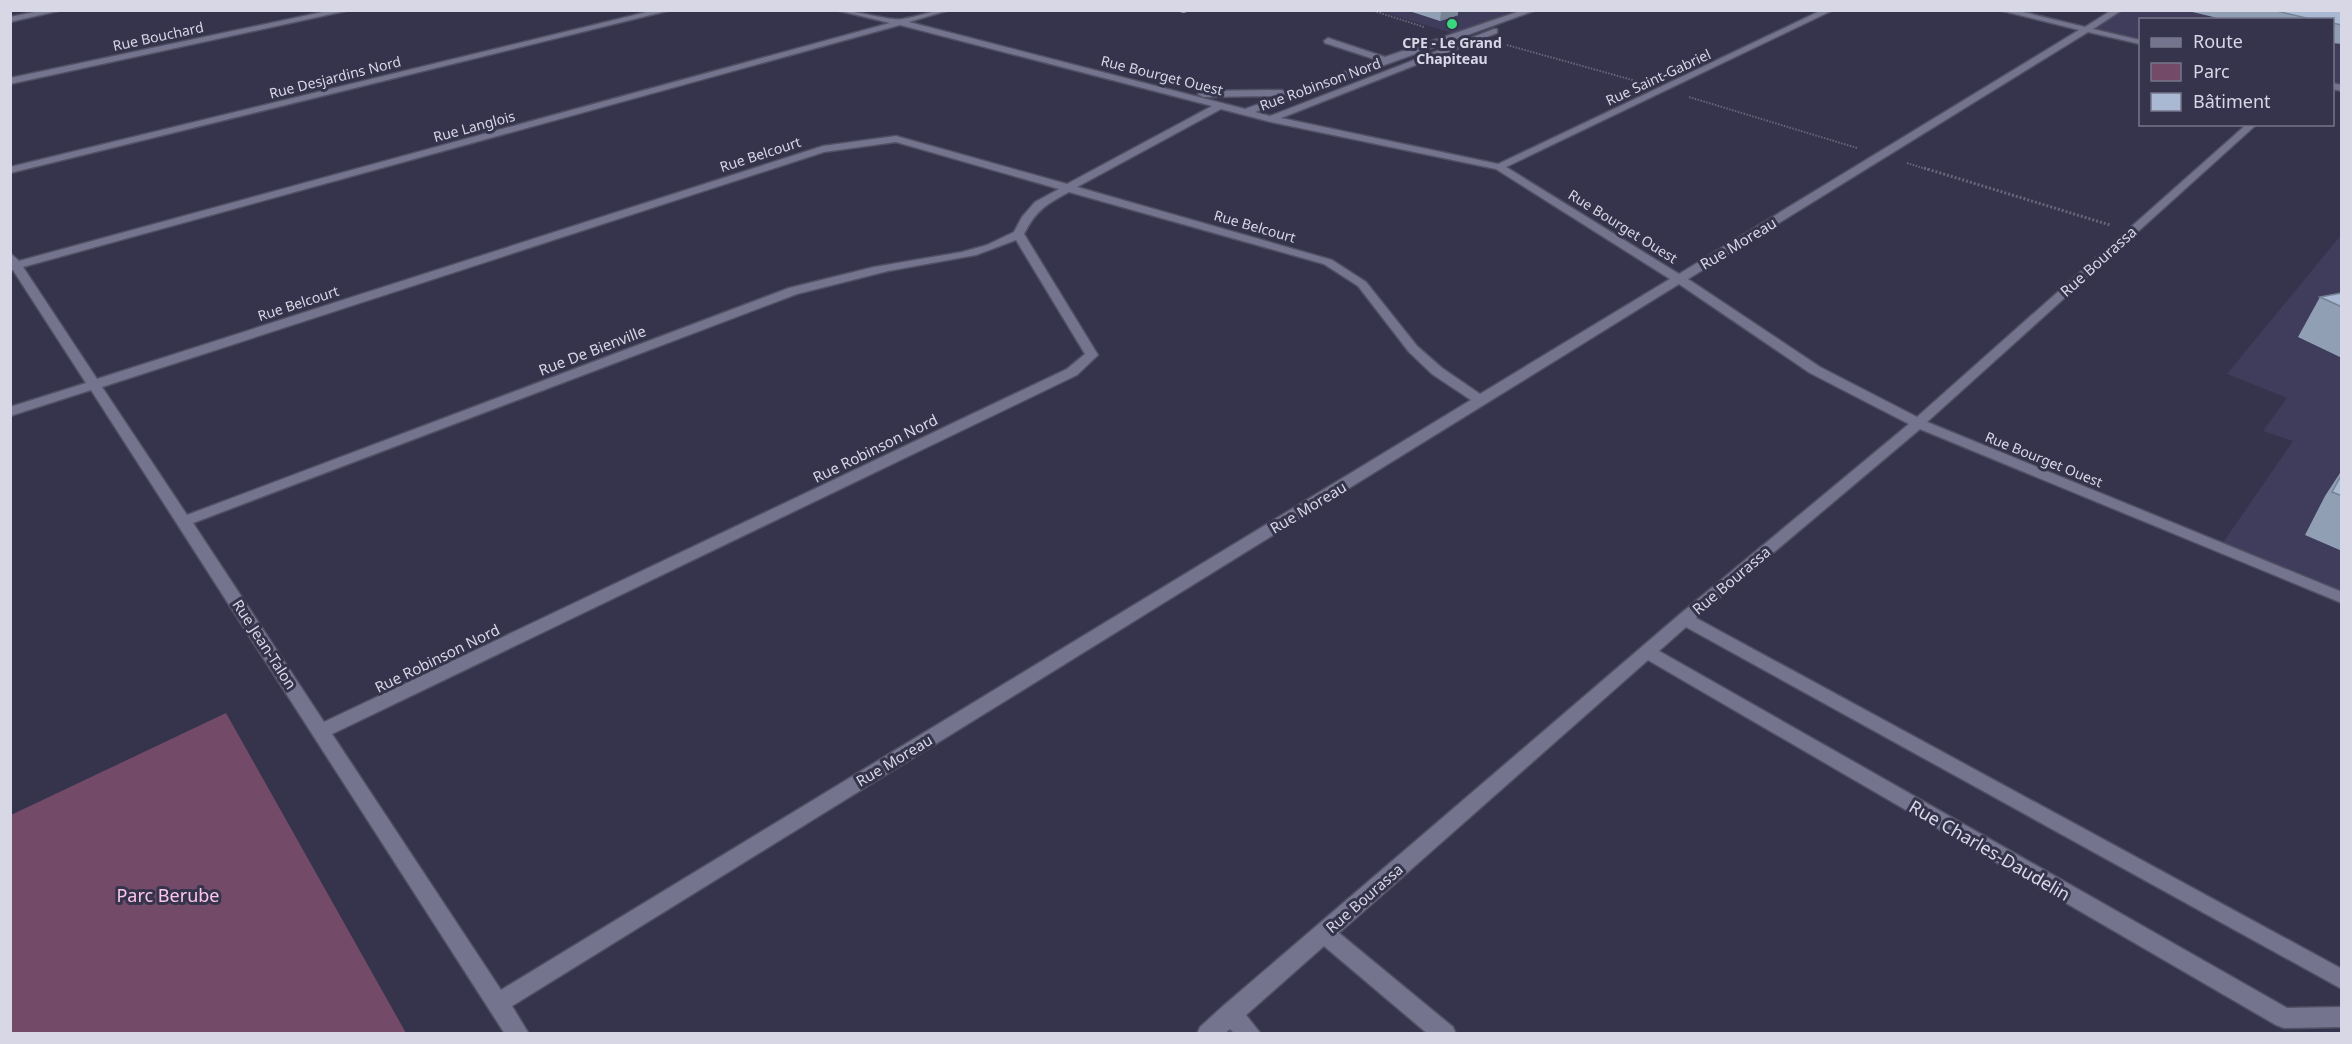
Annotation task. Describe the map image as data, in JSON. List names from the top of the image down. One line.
{"streets":{"street":["Rue Bouchard","Rue Bourget Ouest","Rue Desjardins Nord","Rue Saint-Gabriel","Rue Robinson Nord","Rue Langlois","Rue Belcourt","Rue Moreau","Rue Bourassa","Rue De Bienville","Rue Jean-Talon","Rue Charles-Daudelin"]},"crossings":[["Rue Bourget Ouest","Rue Saint-Gabriel"],["Rue Bourget Ouest","Rue Robinson Nord"],["Rue Bourget Ouest","Rue Langlois"],["Rue Bourget Ouest","Rue Moreau"],["Rue Bourget Ouest","Rue Bourassa"],["Rue Robinson Nord","Rue De Bienville"],["Rue Robinson Nord","Rue Jean-Talon"],["Rue Langlois","Rue Jean-Talon"],["Rue Belcourt","Rue Moreau"],["Rue Belcourt","Rue Jean-Talon"],["Rue Moreau","Rue Jean-Talon"],["Rue Bourassa","Rue Charles-Daudelin"],["Rue De Bienville","Rue Jean-Talon"]],"parks":["Parc Berube"],"places":["CPE - Le Grand Chapiteau"],"legend":["Route","Parc","Bâtiment"]}
